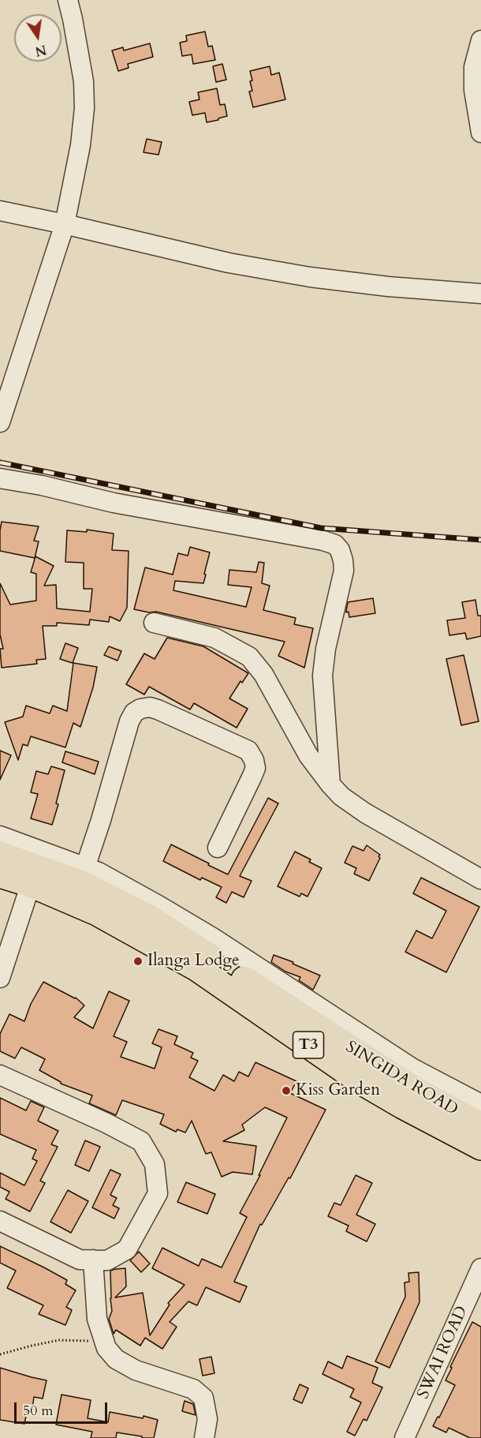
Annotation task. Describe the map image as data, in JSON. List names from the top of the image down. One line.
{"streets":{"highway":["T3","SINGIDA ROAD"],"street":["SWAI ROAD"]},"places":["Ilanga Lodge","Kiss Garden"],"scale_bar":"50 m","north":"bottom"}
